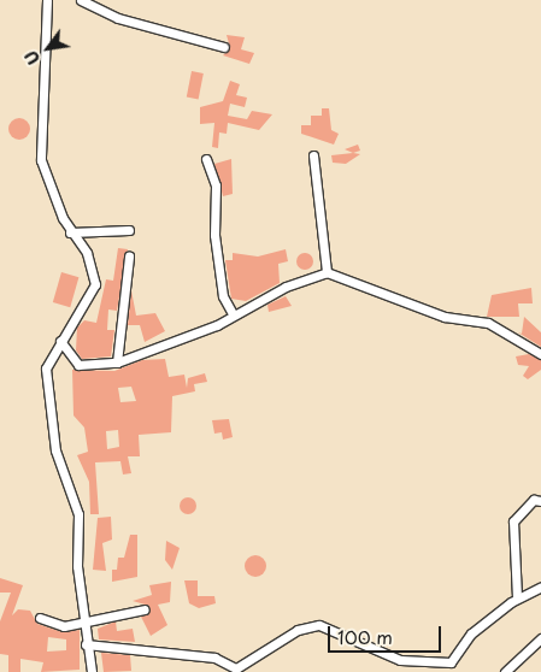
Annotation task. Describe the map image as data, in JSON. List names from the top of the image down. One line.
{"scale_bar":"100 m","north":"bottom left"}
